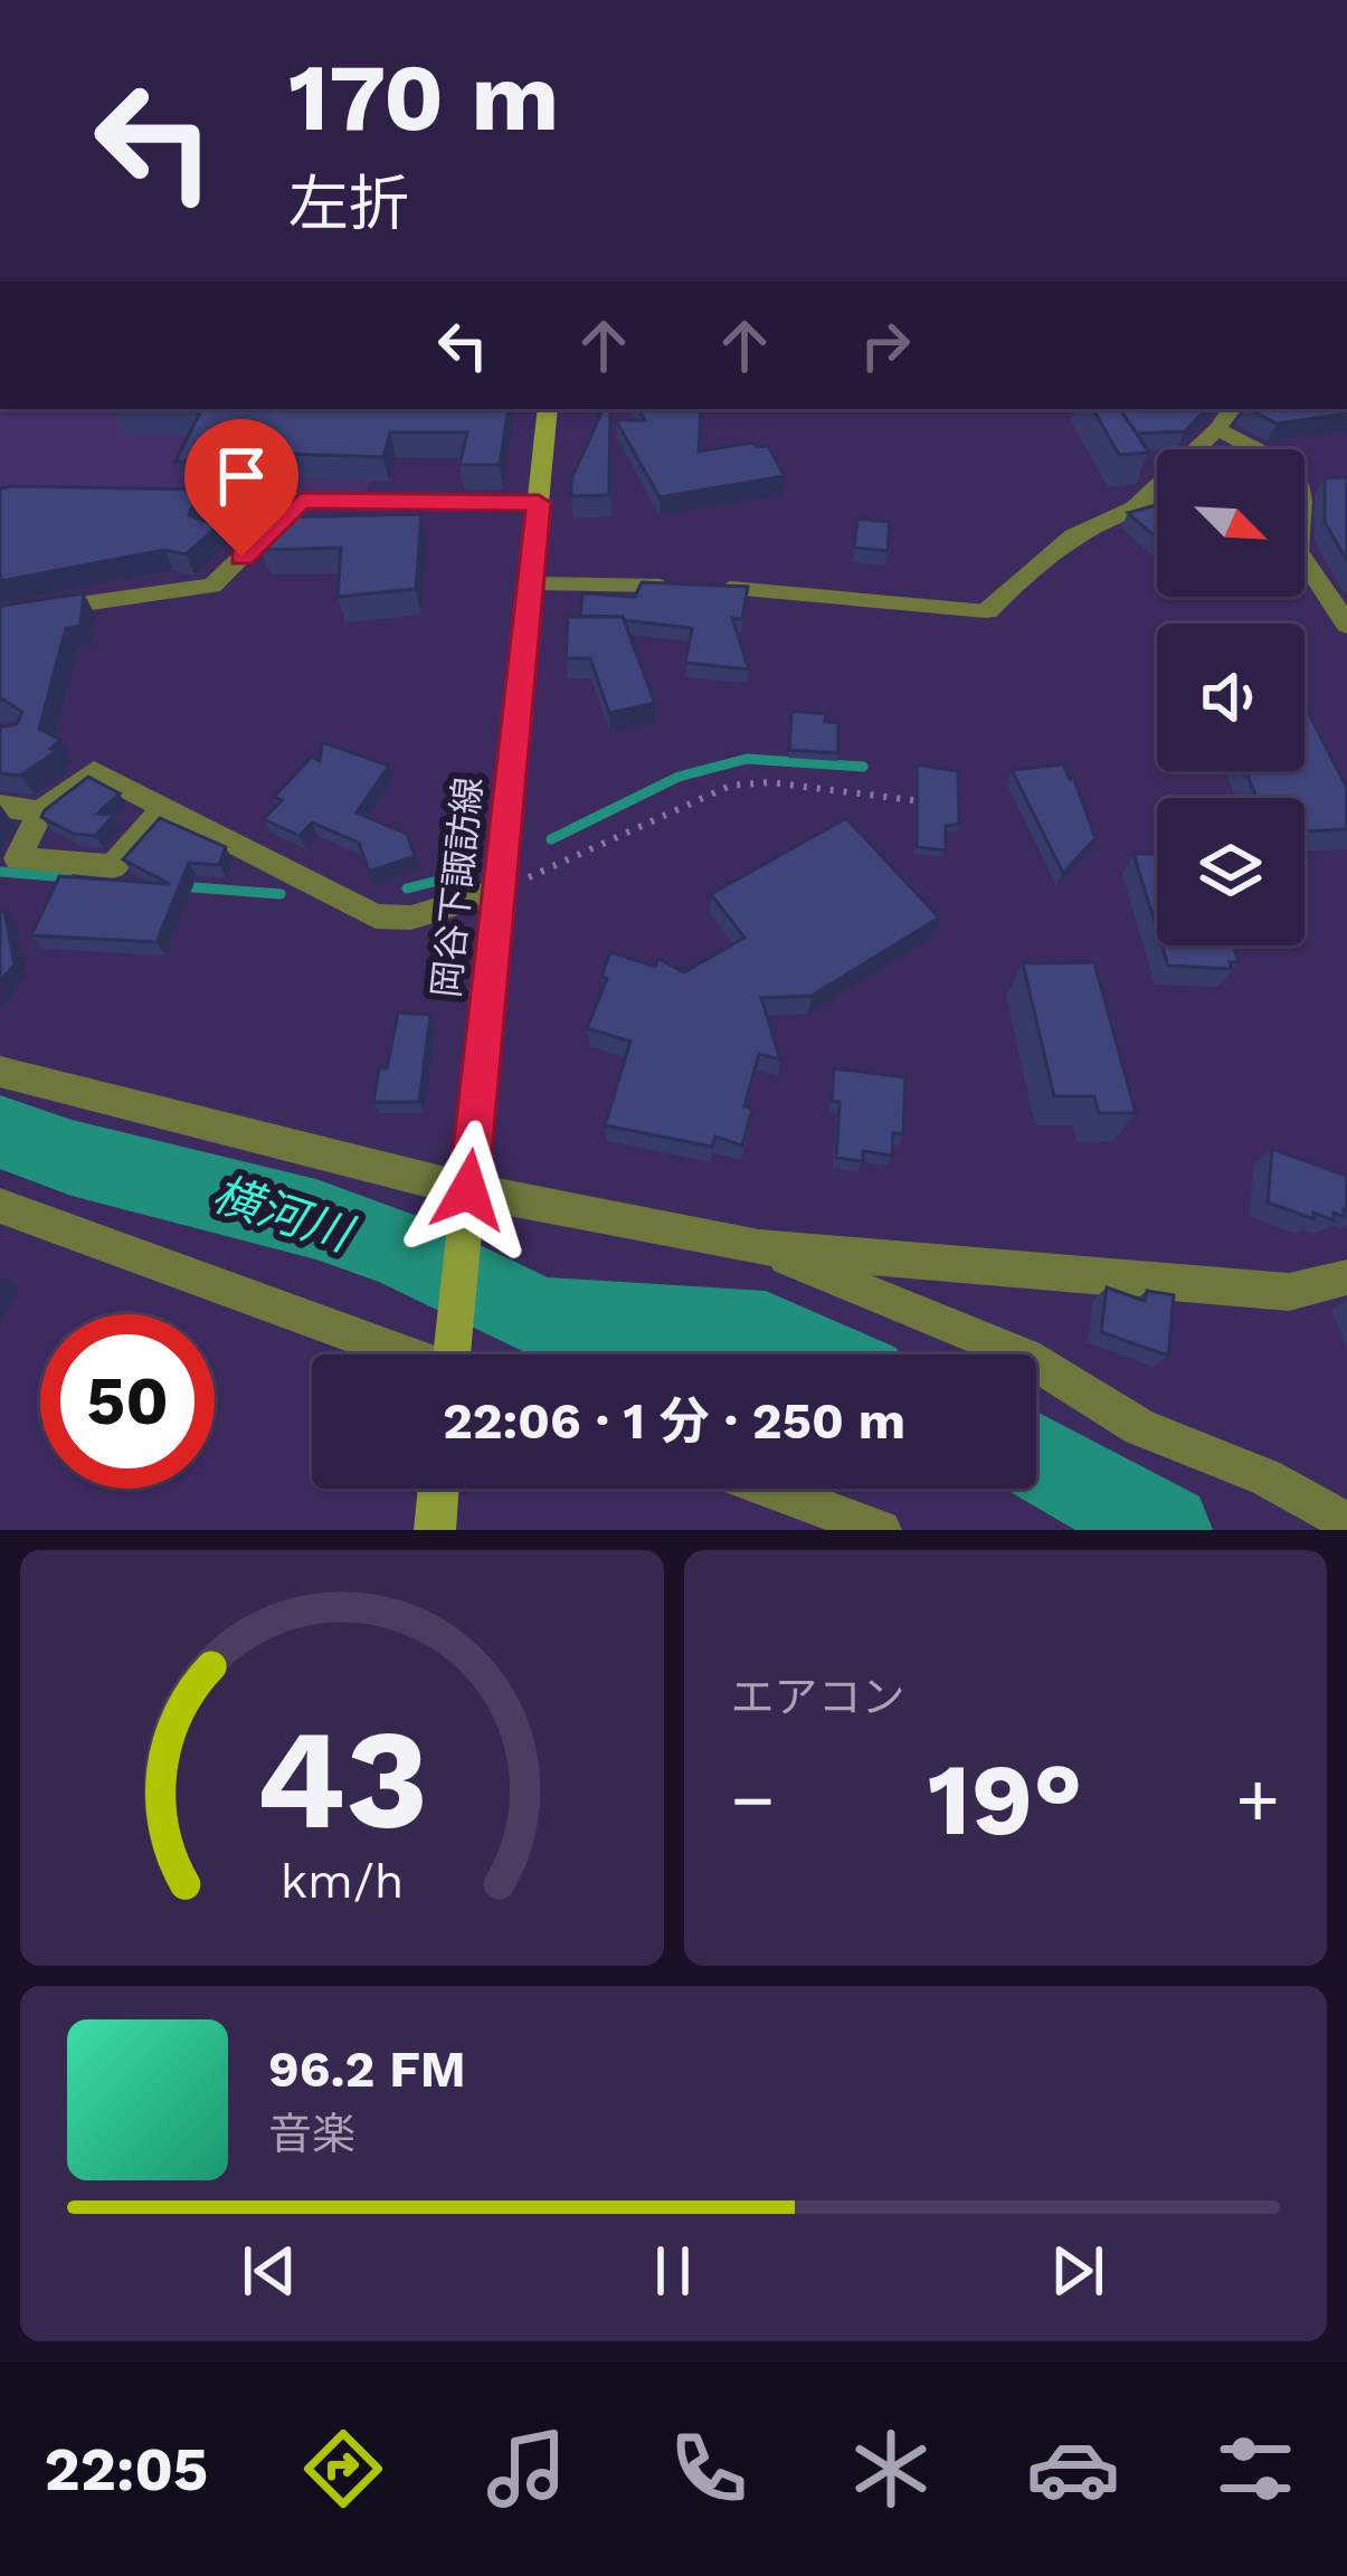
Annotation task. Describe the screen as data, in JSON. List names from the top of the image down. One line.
{"streets":{"main road":["岡谷下諏訪線"]},"water":["横河川"],"north":"bottom right","page":{"turn":["170 m","左折"],"limit":"50","trip":"22:06 · 1 分 · 250 m","tile":"エアコン","heat":["−","19°","+"],"song":["96.2 FM","音楽"],"tabs":"22:05","gauge":["43","km/h"]}}
